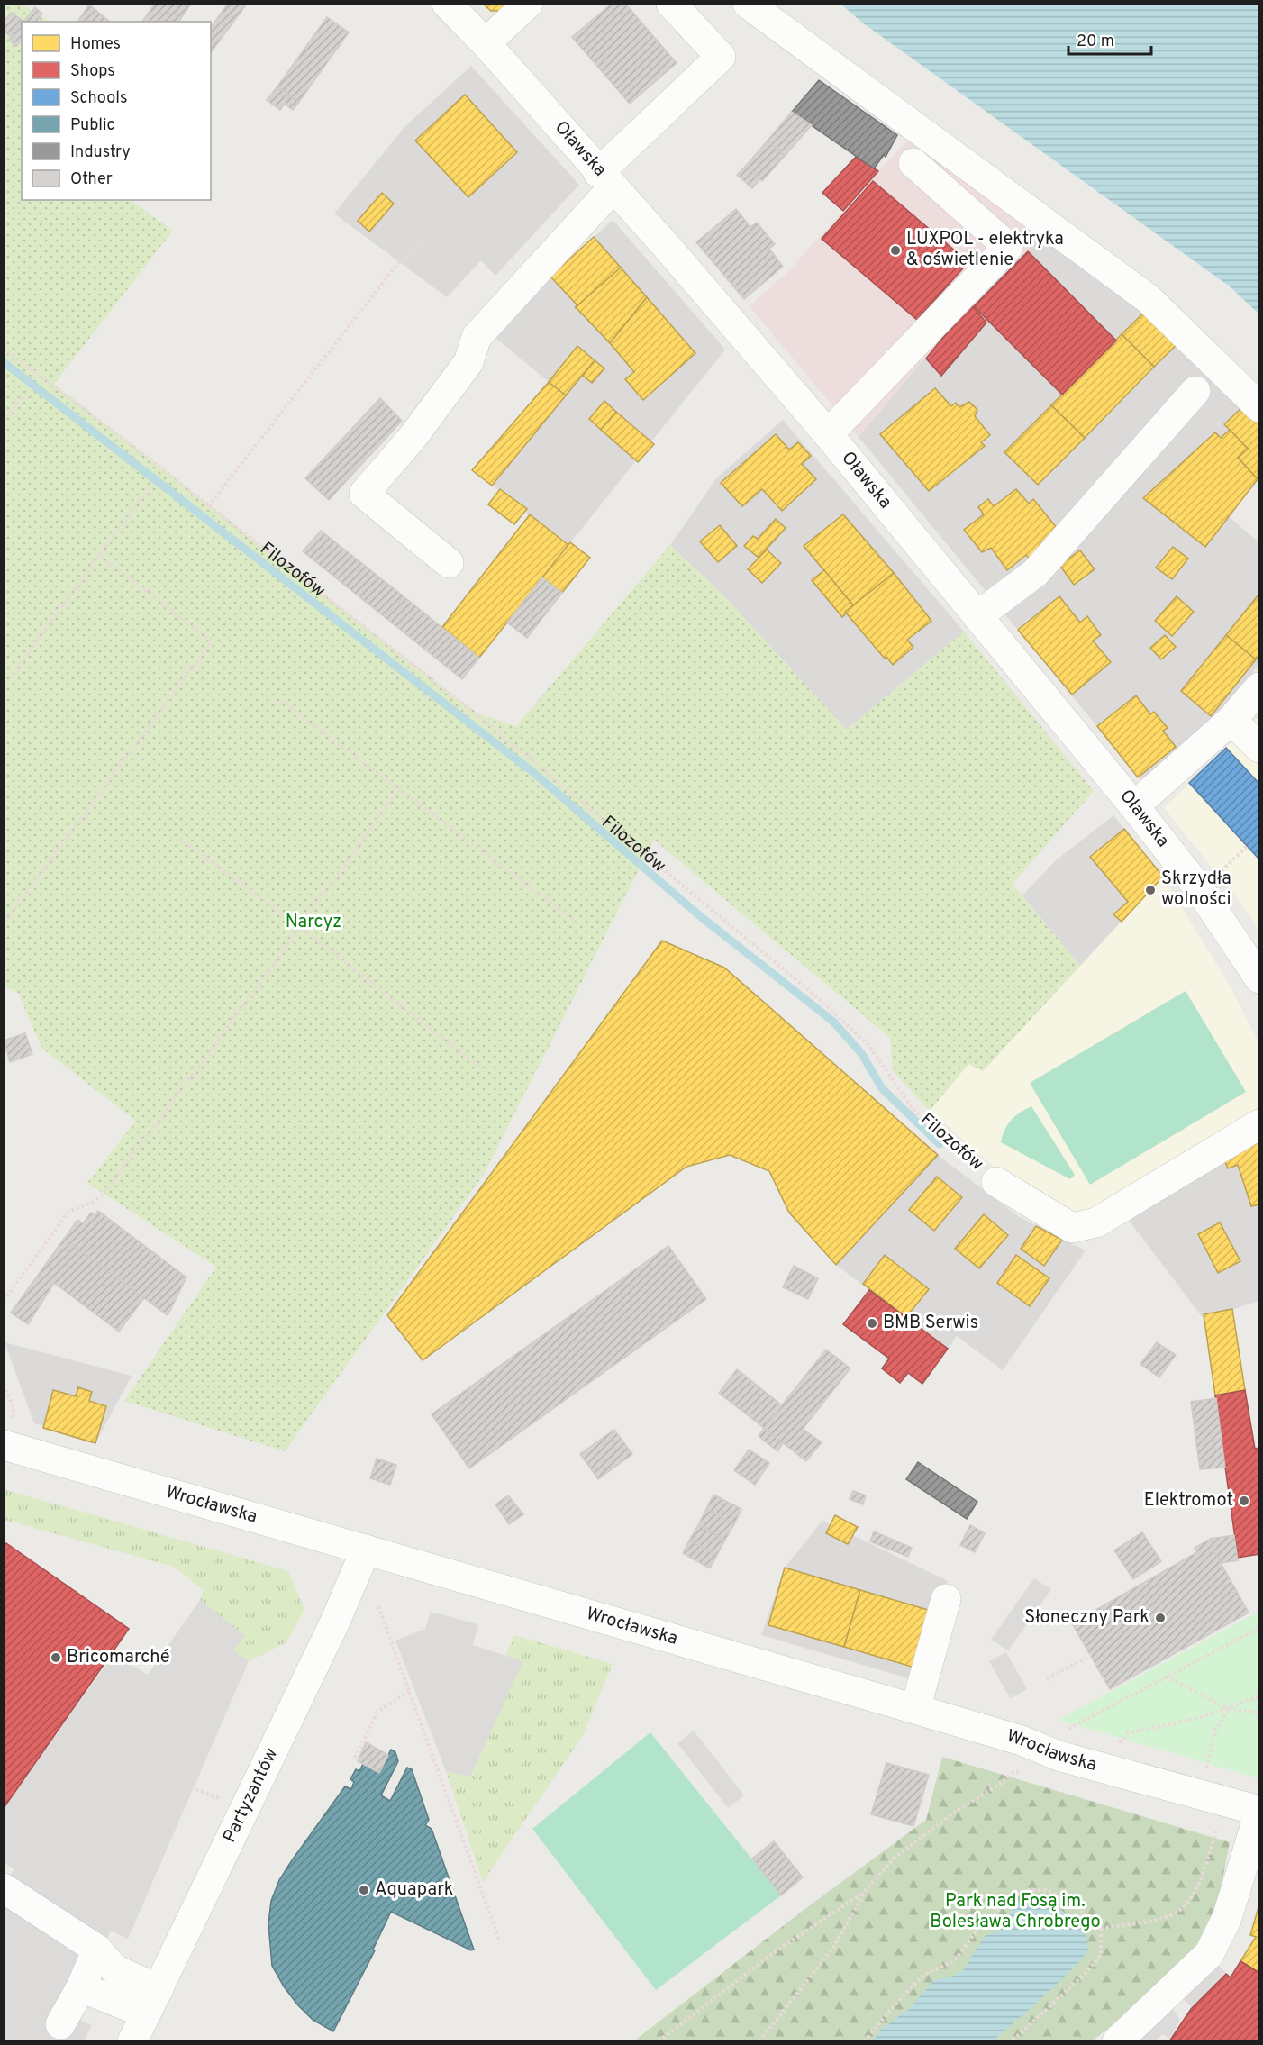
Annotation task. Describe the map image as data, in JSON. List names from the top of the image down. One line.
{"streets":{"street":["Oławska","Filozofów","Wrocławska","Partyzantów"]},"crossings":[["Wrocławska","Partyzantów"]],"parks":["Narcyz","Park nad Fosą im. Bolesława Chrobrego"],"places":["LUXPOL - elektryka & oświetlenie","Skrzydła wolności","BMB Serwis","Elektromot","Słoneczny Park","Bricomarché","Aquapark"],"legend":["Homes","Shops","Schools","Public","Industry","Other"],"scale_bar":"20 m"}
